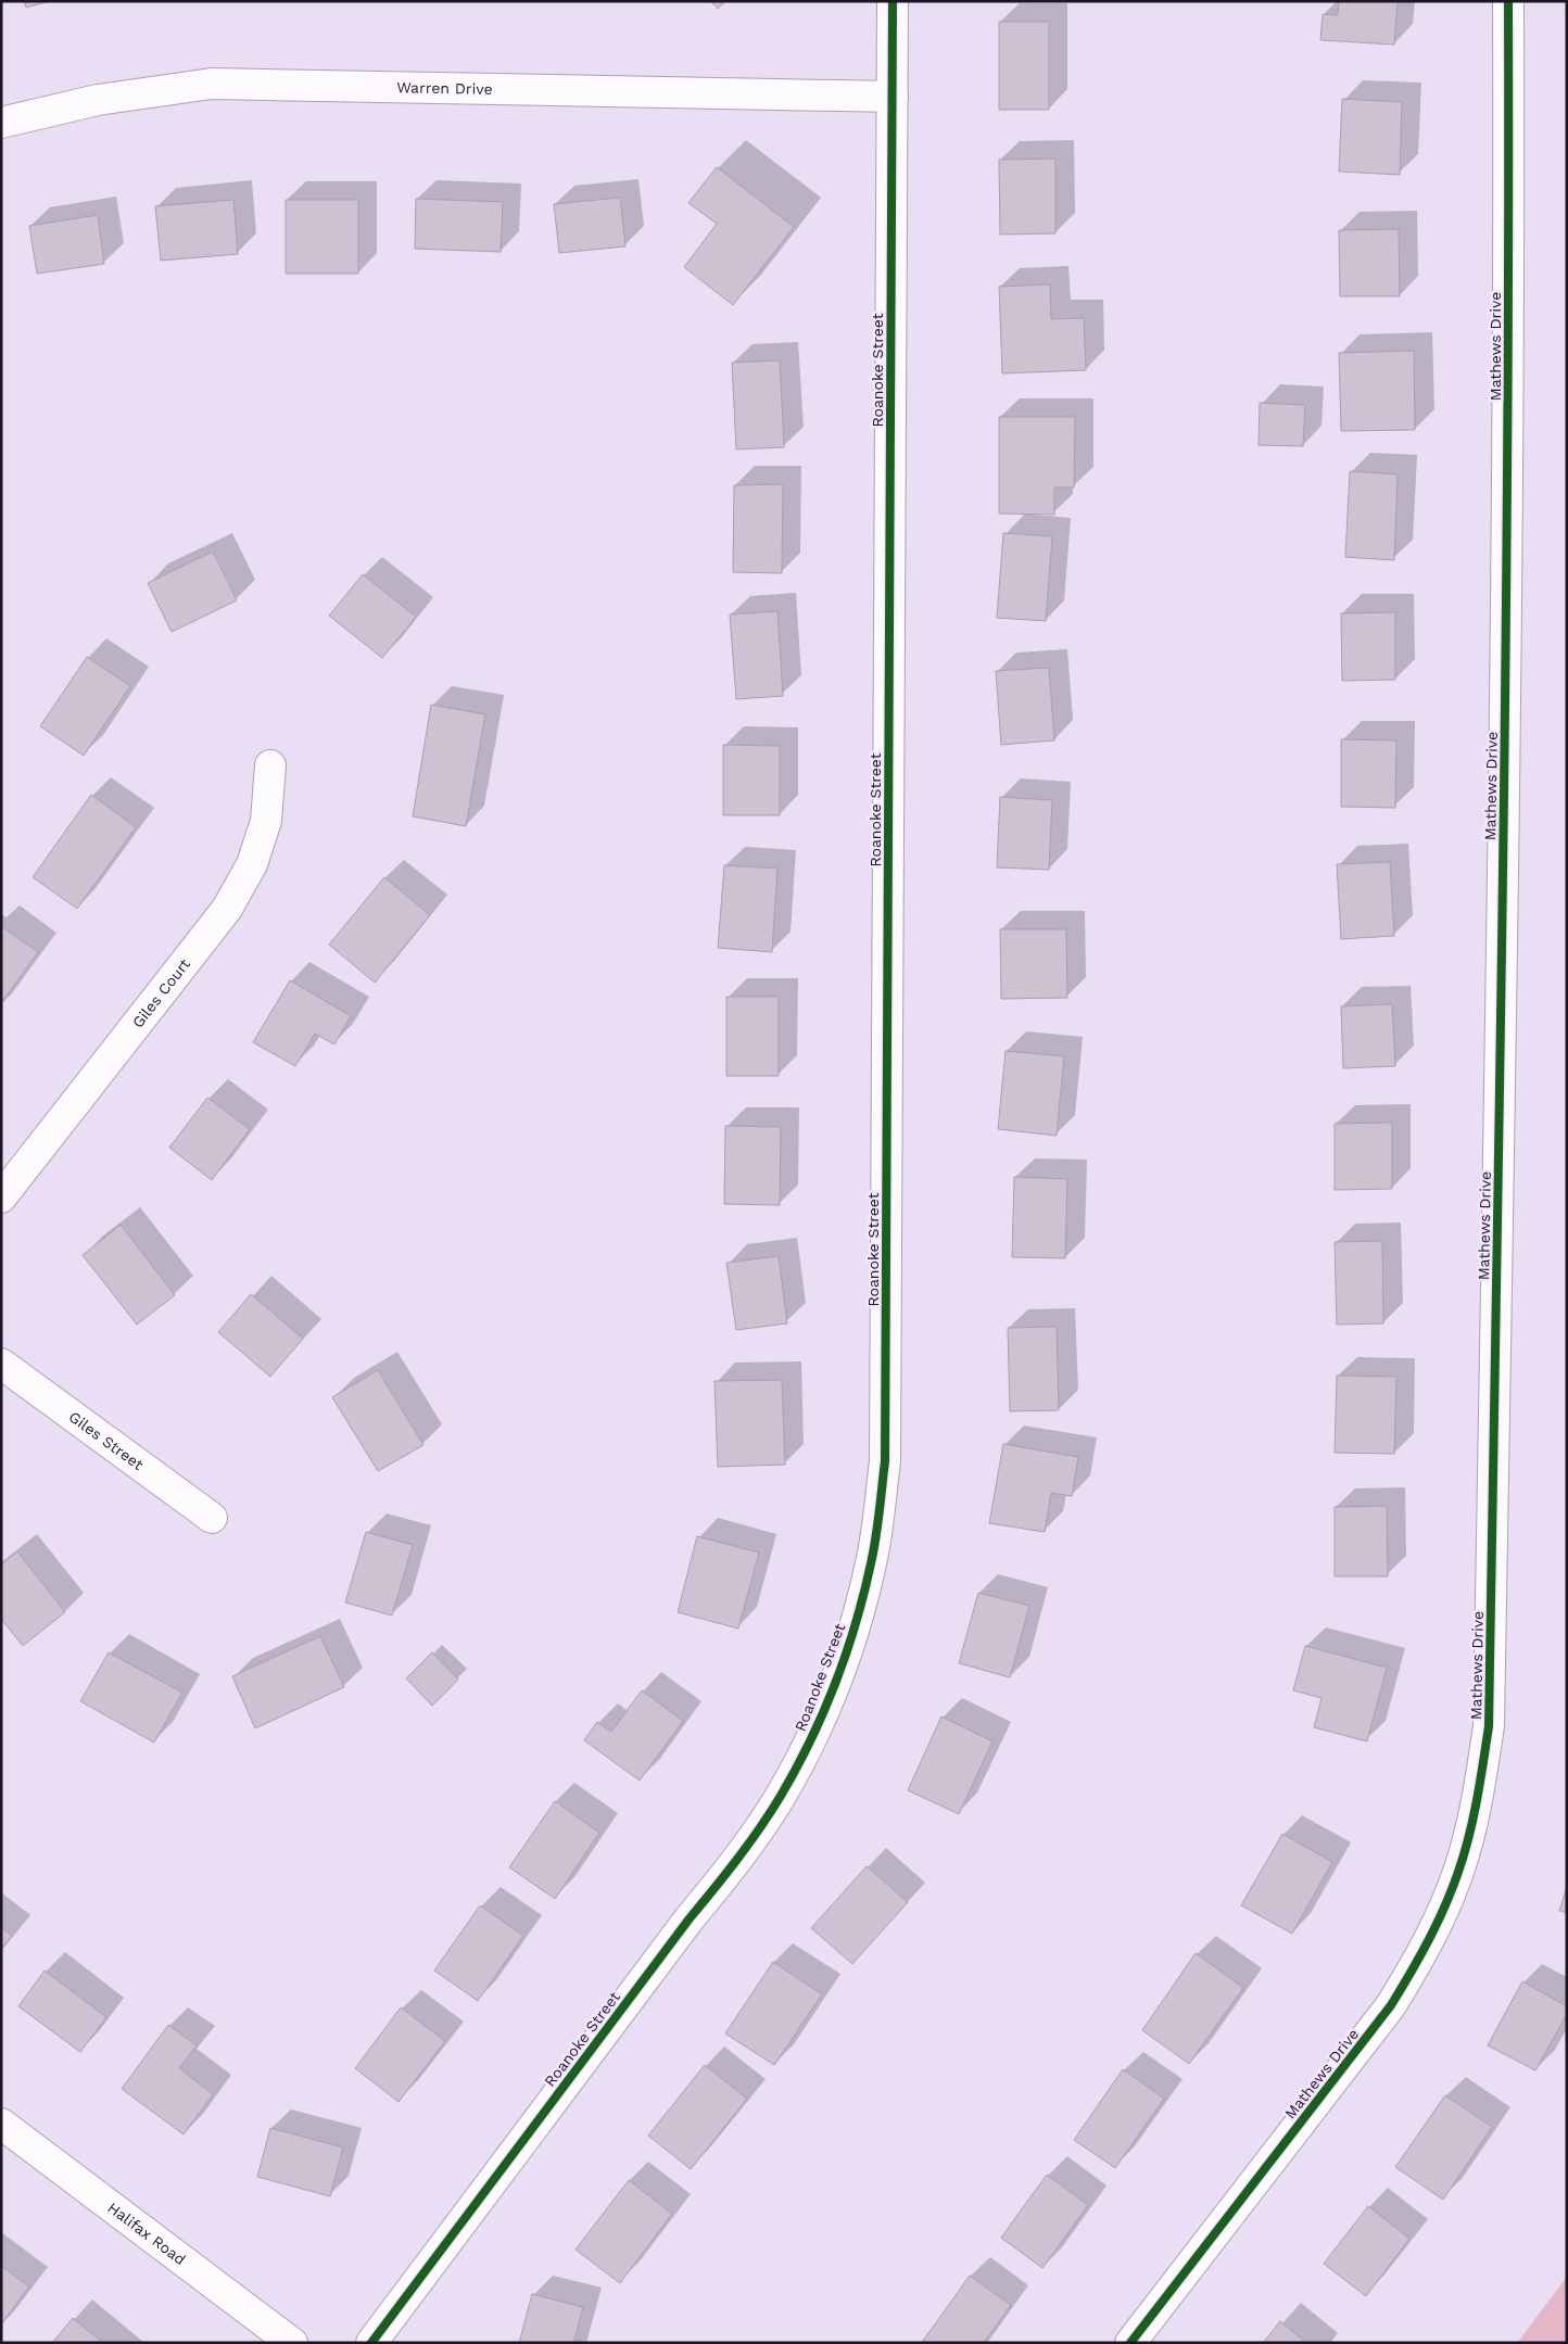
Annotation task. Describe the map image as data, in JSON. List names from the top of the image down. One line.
{"streets":{"street":["Warren Drive","Mathews Drive","Roanoke Street","Giles Court","Giles Street","Halifax Road"]},"crossings":[["Warren Drive","Roanoke Street"]]}
